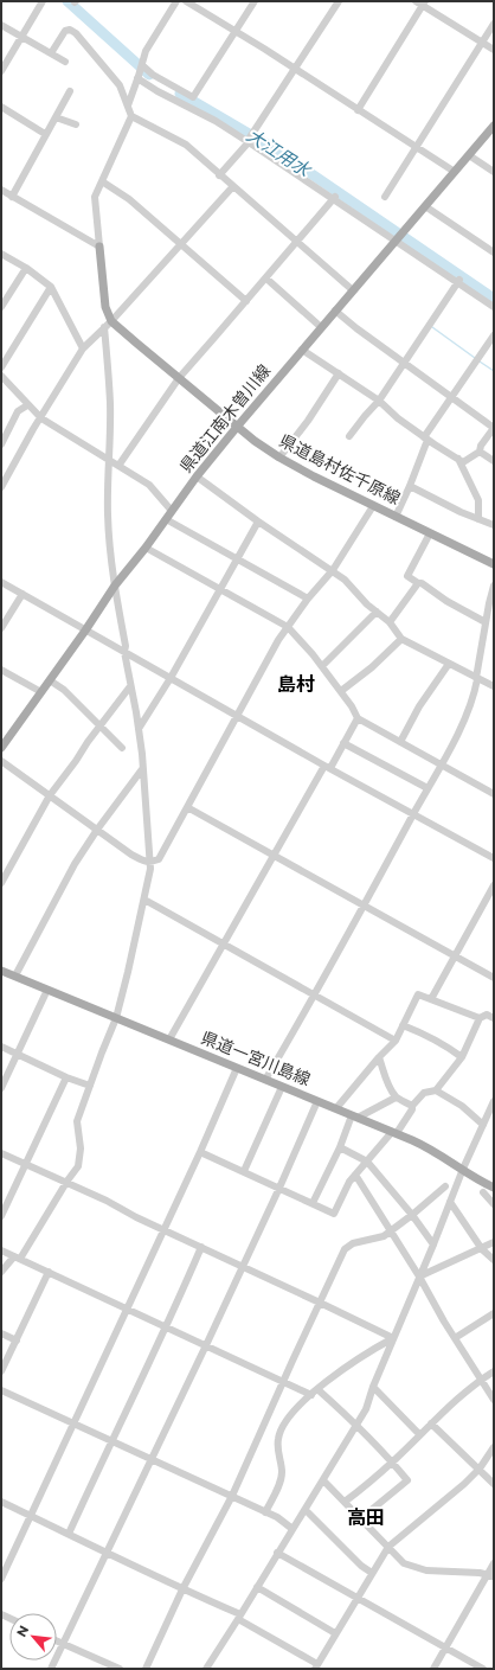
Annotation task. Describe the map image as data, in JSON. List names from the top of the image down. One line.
{"streets":{"main road":["県道江南木曽川線","県道島村佐千原線","県道一宮川島線"]},"crossings":[["県道江南木曽川線","県道島村佐千原線"]],"districts":["島村","高田"],"water":["大江用水"],"north":"top left"}
